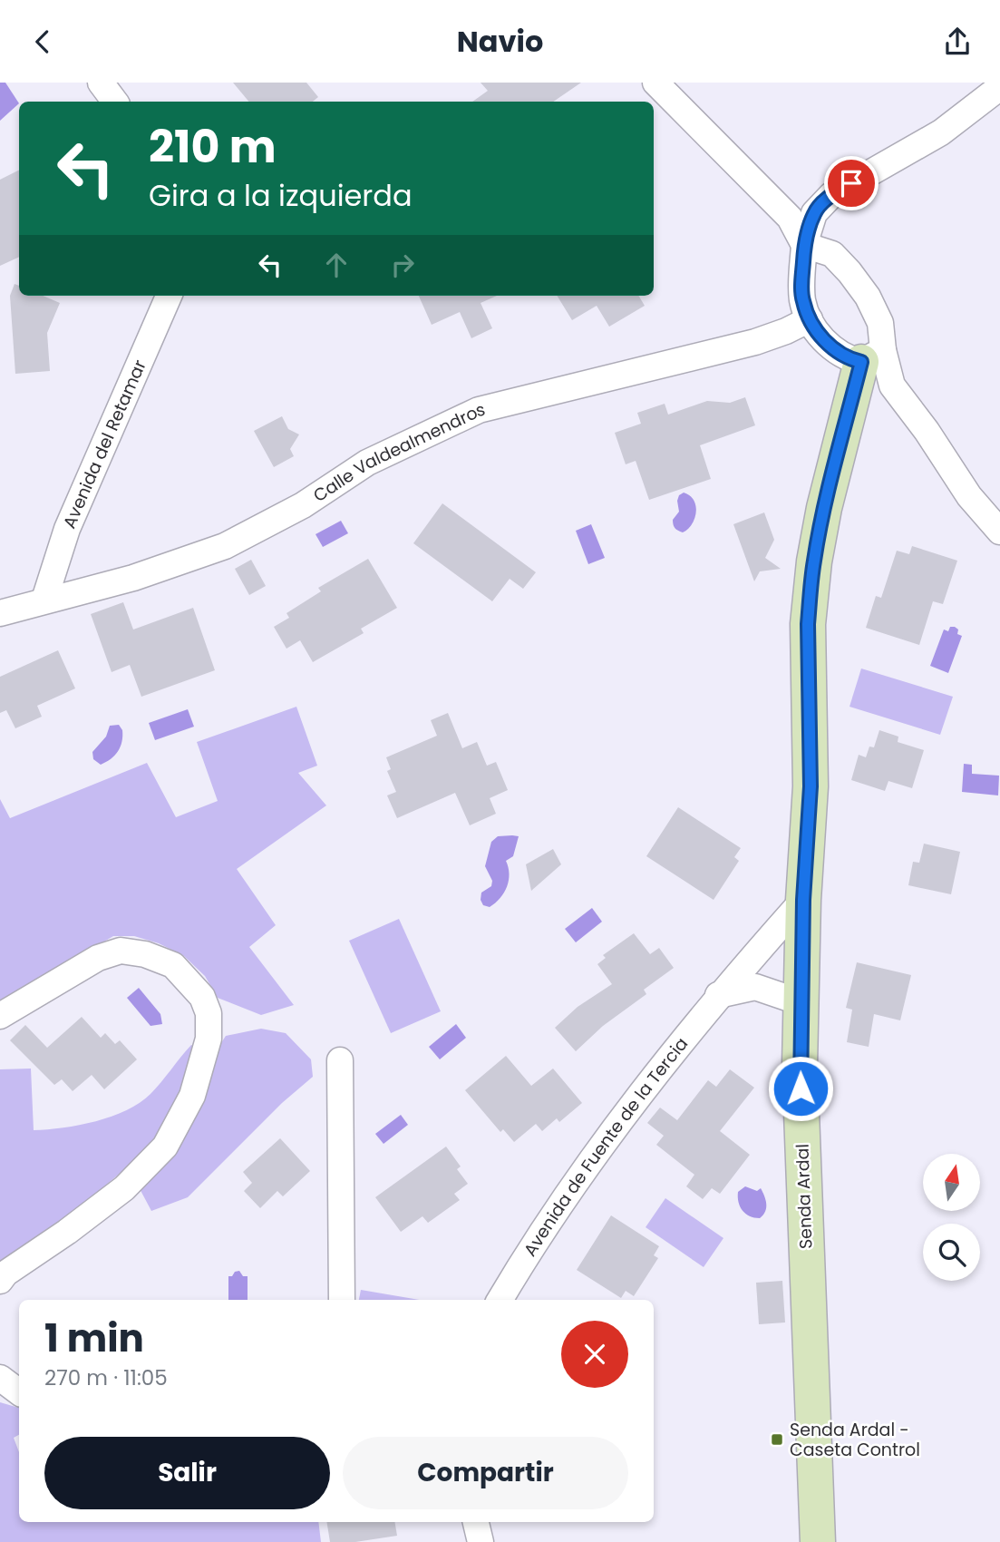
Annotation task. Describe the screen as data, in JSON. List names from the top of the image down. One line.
{"streets":{"main road":["Senda Ardal"],"street":["Avenida del Retamar","Calle Valdealmendros","Avenida de Fuente de la Tercia"]},"crossings":[["Avenida del Retamar","Calle Valdealmendros"],["Avenida de Fuente de la Tercia","Senda Ardal"]],"places":{"transit":["Senda Ardal - Caseta Control"]},"north":"top","page":{"header":"Navio","turn":["210 m","Gira a la izquierda"],"heading":["1 min","270 m · 11:05"],"buttons":["Salir","Compartir"]}}
